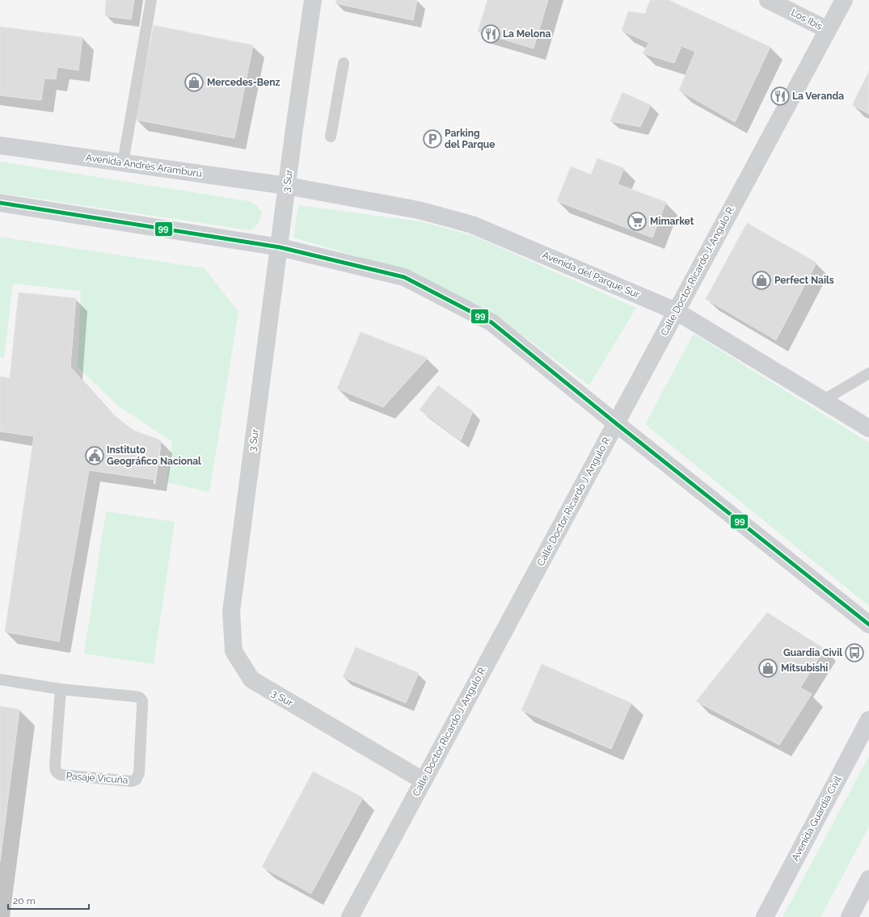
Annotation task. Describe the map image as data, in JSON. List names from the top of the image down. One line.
{"streets":{"main road":["Avenida Andrés Aramburú","Avenida del Parque Sur","Avenida Guardia Civil"],"street":["Los Ibis","3 Sur","Calle Doctor Ricardo J. Angulo R."],"lane":["Pasaje Vicuña"]},"crossings":[["Los Ibis","Calle Doctor Ricardo J. Angulo R."],["Avenida Andrés Aramburú","3 Sur"],["Avenida Andrés Aramburú","Avenida del Parque Sur"],["3 Sur","Calle Doctor Ricardo J. Angulo R."],["3 Sur","Avenida del Parque Sur"],["Calle Doctor Ricardo J. Angulo R.","Avenida del Parque Sur"]],"places":{"restaurant":["La Melona","La Veranda"],"shop":["Mercedes-Benz","Perfect Nails","Mitsubishi"],"parking":["Parking del Parque"],"supermarket":["Mimarket"],"public building":["Instituto Geográfico Nacional"],"bus stop":["Guardia Civil"]},"lines":["transit line 99"],"scale_bar":"20 m"}
